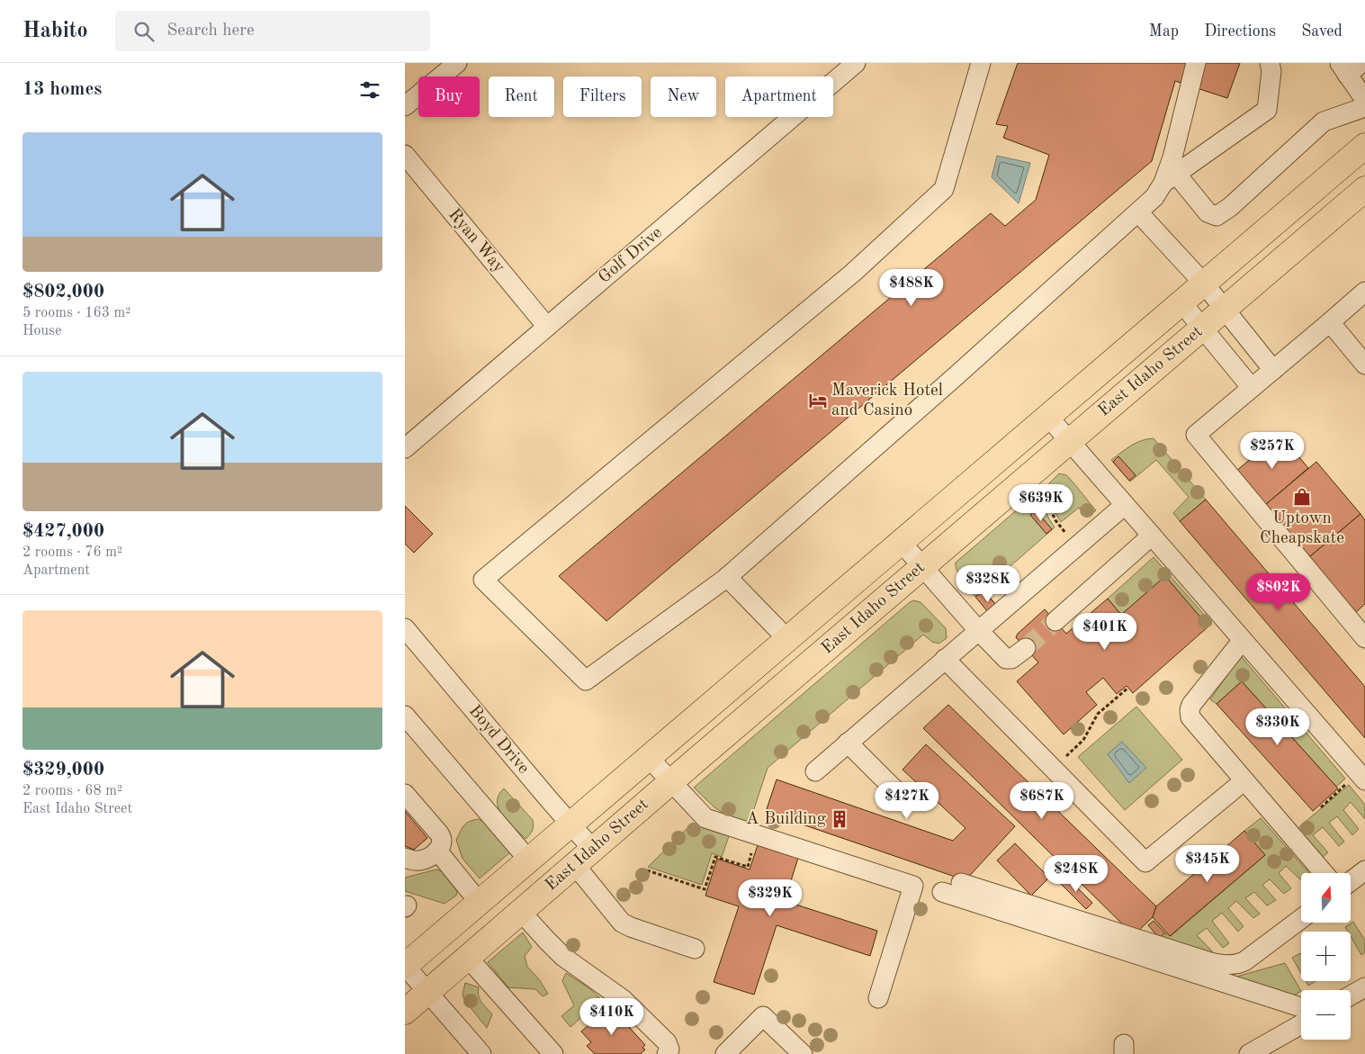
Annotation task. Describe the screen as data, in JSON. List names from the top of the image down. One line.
{"streets":{"main road":["East Idaho Street"],"street":["Ryan Way","Golf Drive","Boyd Drive"]},"crossings":[["Ryan Way","Golf Drive"],["East Idaho Street","Boyd Drive"]],"places":{"hotel":["Maverick Hotel and Casino"],"shop":["Uptown Cheapskate"],"building":["A Building"]},"north":"top","page":{"header":"Habito","search":"Search here","nav":["Map","Directions","Saved"],"heading":"13 homes","chip":["Buy","Rent","Filters","New","Apartment"],"list":[{"name":"$802,000","note":"5 rooms · 163 m² · House"},{"name":"$427,000","note":"2 rooms · 76 m² · Apartment"},{"name":"$329,000","note":"2 rooms · 68 m² · East Idaho Street"}],"price":["$488K","$257K","$639K","$328K","$802K","$401K","$330K","$427K","$687K","$345K","$248K","$329K","$410K"],"map_buttons":["+","−"]}}
